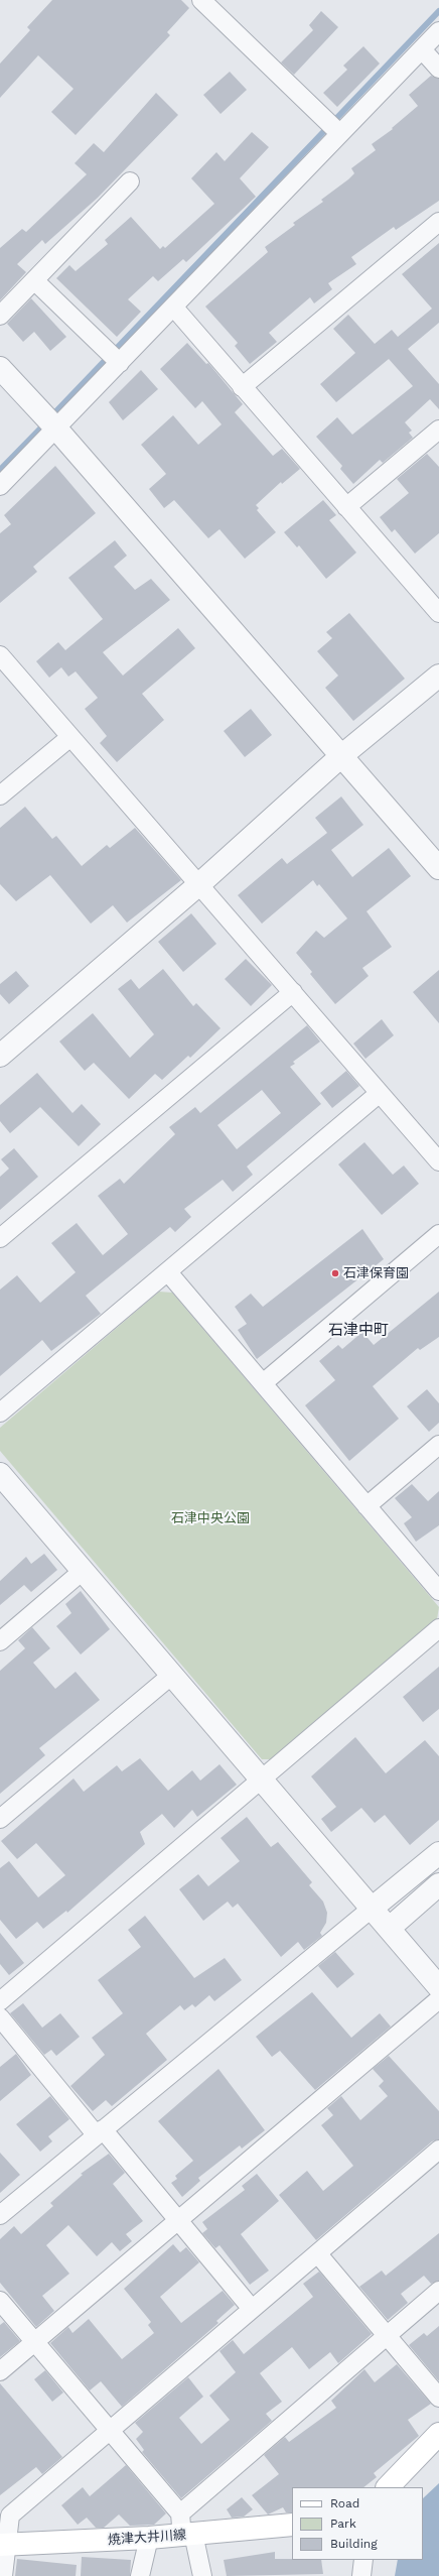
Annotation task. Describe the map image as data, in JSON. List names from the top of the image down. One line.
{"streets":{"main road":["焼津大井川線"]},"districts":["石津中町"],"parks":["石津中央公園"],"places":["石津保育園"],"legend":["Road","Park","Building"]}
